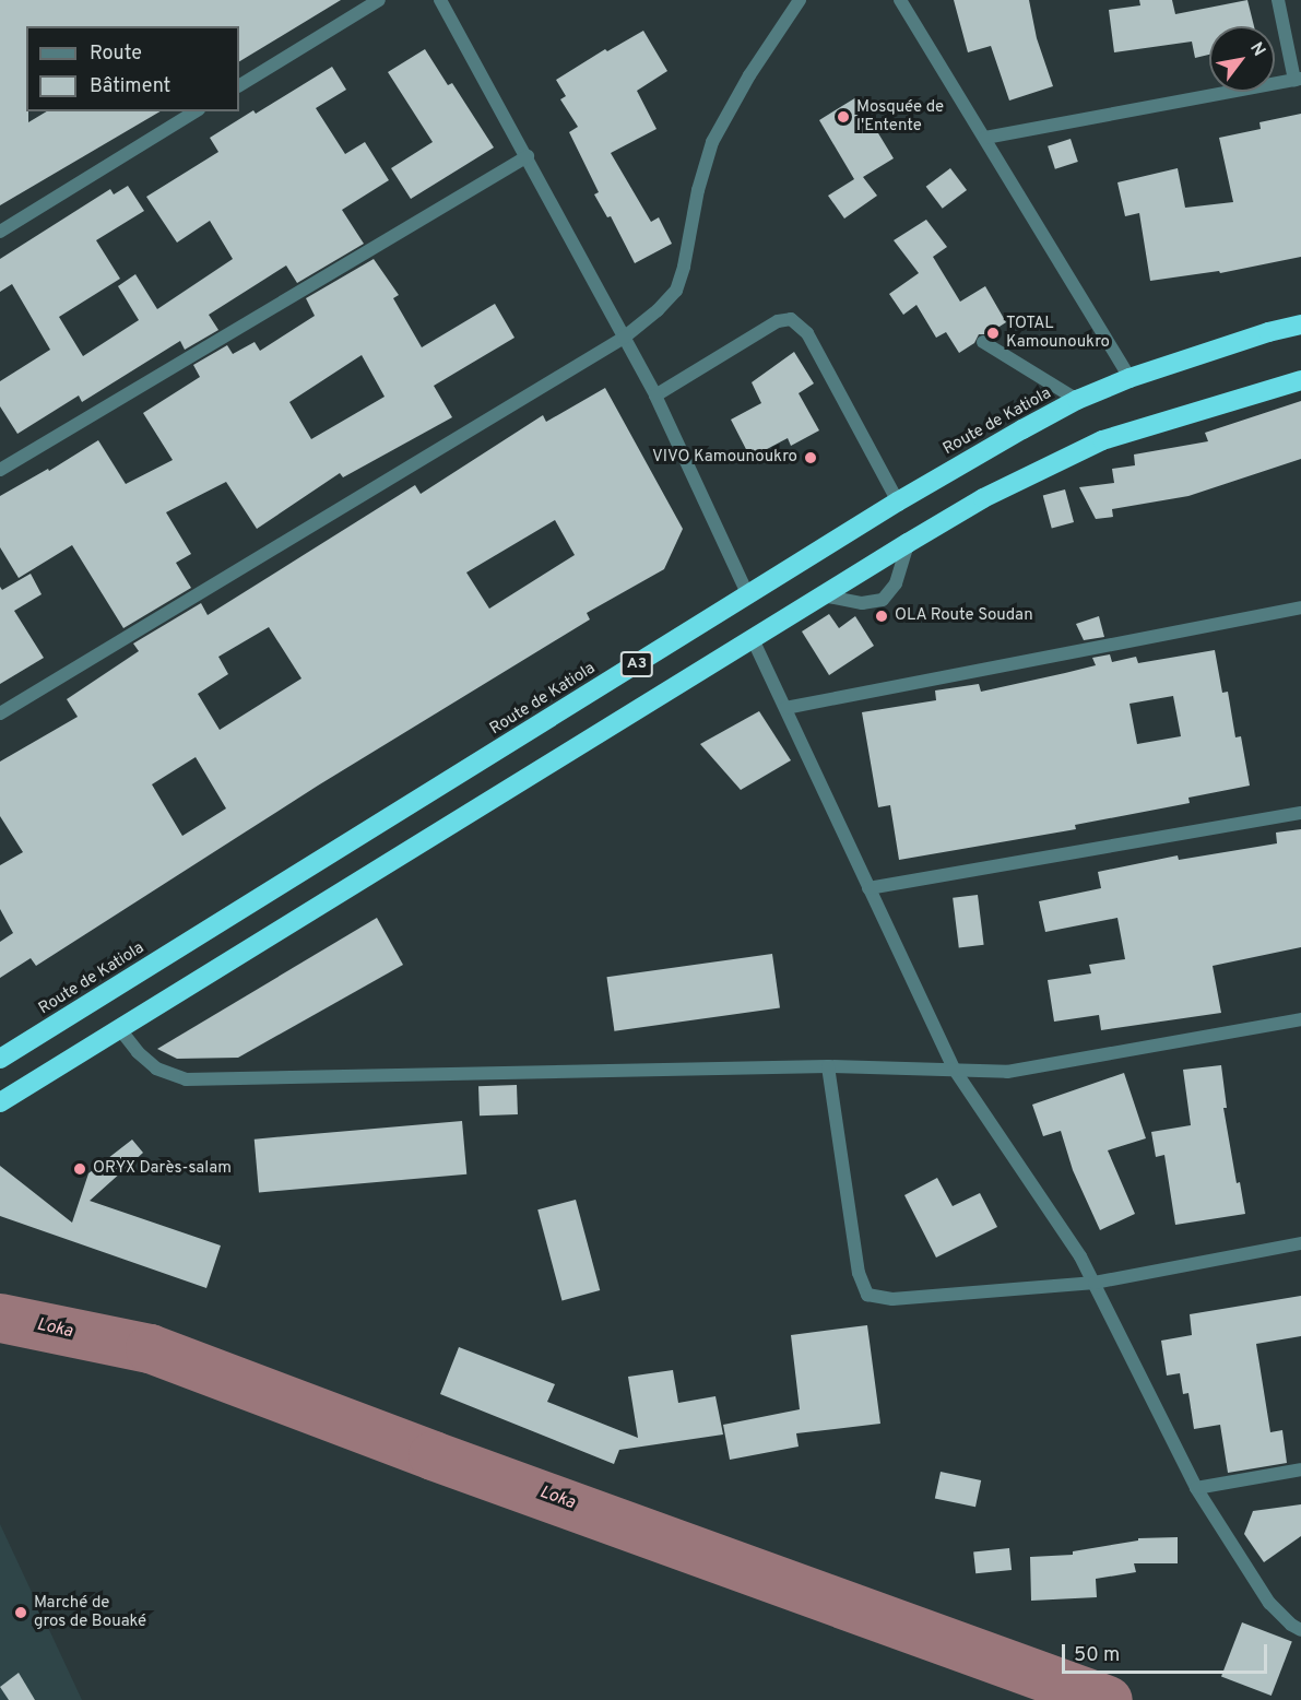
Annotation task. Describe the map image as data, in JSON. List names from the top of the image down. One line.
{"streets":{"highway":["Route de Katiola","A3"]},"water":["Loka"],"places":["Mosquée de l'Entente","TOTAL Kamounoukro","VIVO Kamounoukro","OLA Route Soudan","ORYX Darès-salam","Marché de gros de Bouaké"],"legend":["Route","Bâtiment"],"scale_bar":"50 m","north":"top right"}
